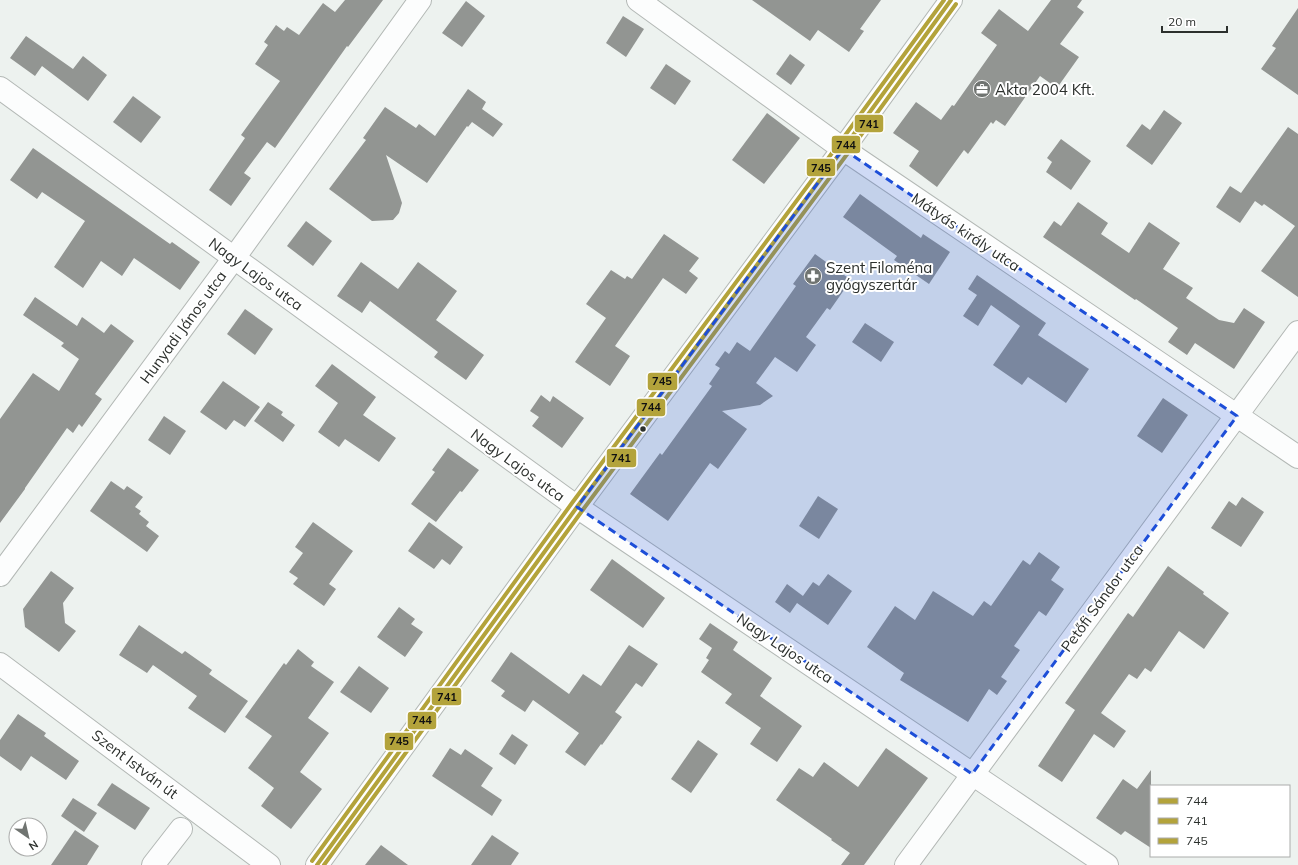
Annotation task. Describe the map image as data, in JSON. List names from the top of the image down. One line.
{"streets":{"street":["Mátyás király utca","Nagy Lajos utca","Hunyadi János utca","Petőfi Sándor utca","Szent István út"]},"crossings":[["Mátyás király utca","Petőfi Sándor utca"],["Nagy Lajos utca","Hunyadi János utca"],["Nagy Lajos utca","Petőfi Sándor utca"]],"places":{"office":["Akta 2004 Kft."],"pharmacy":["Szent Filoména gyógyszertár"]},"lines":["transit line 744","transit line 745","transit line 741"],"legend":["744","741","745"],"scale_bar":"20 m","north":"bottom right"}
